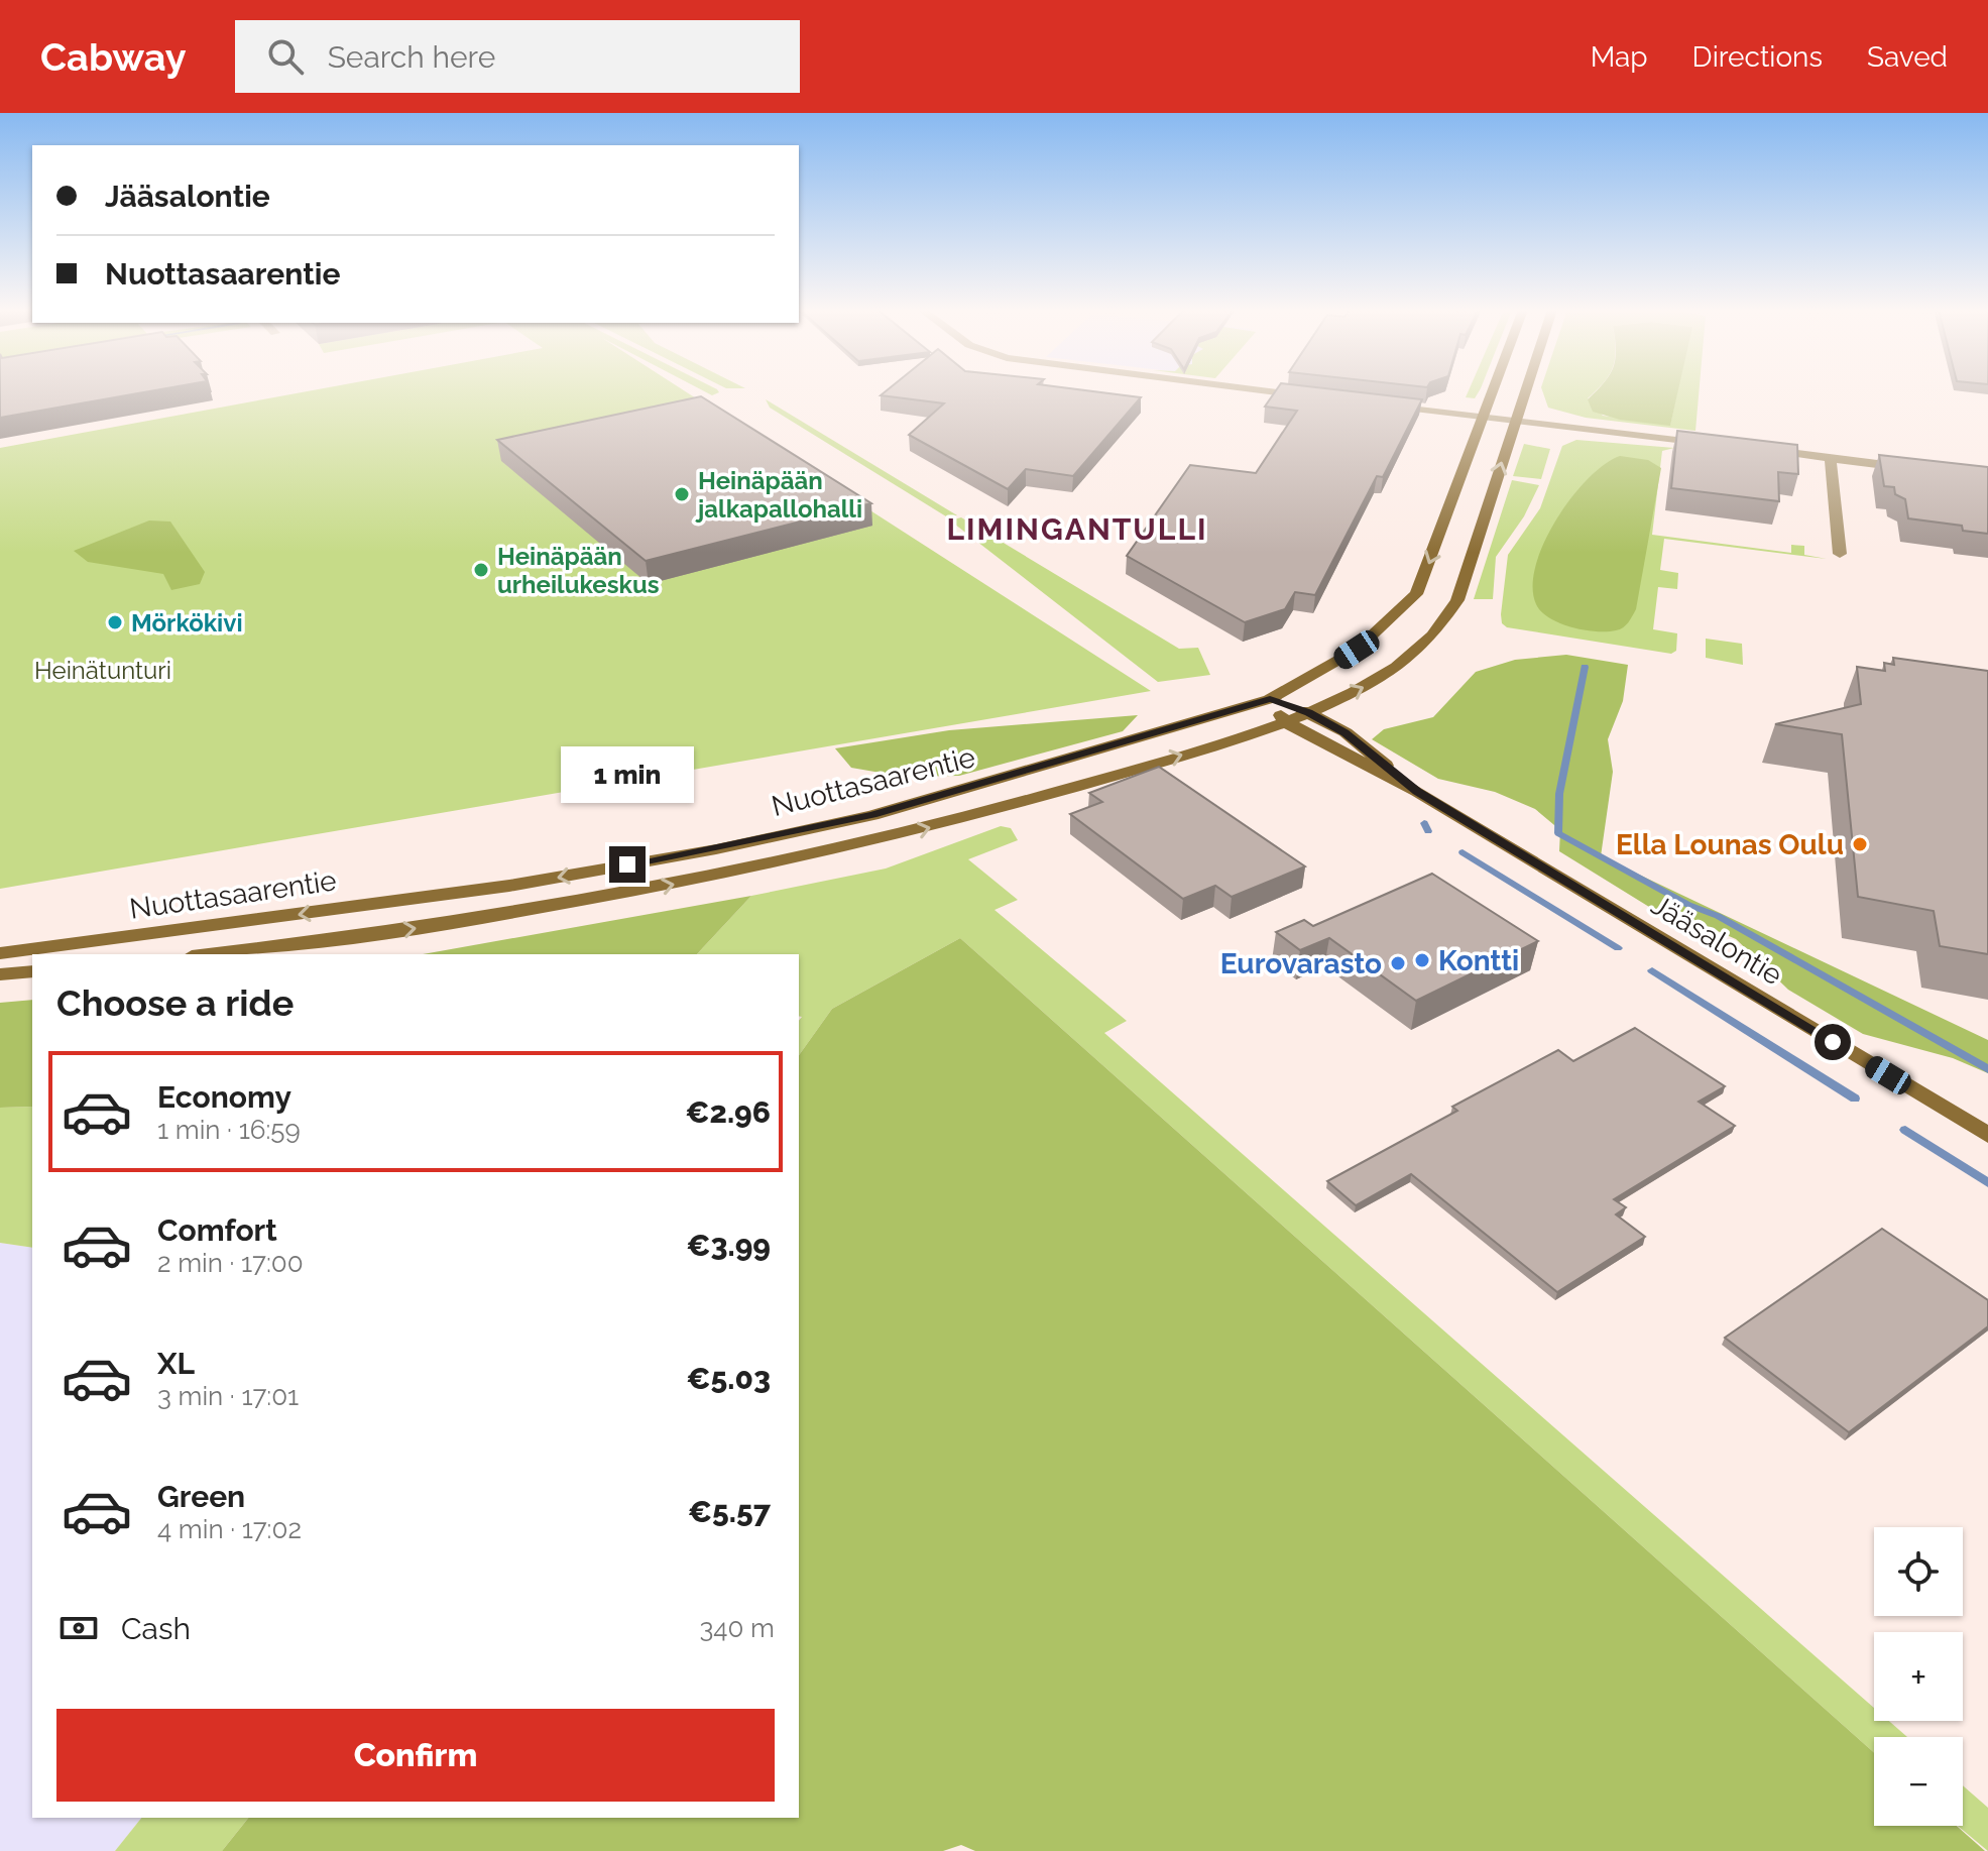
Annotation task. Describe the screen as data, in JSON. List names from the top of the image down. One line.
{"streets":{"main road":["Nuottasaarentie","Jääsalontie"]},"crossings":[["Nuottasaarentie","Jääsalontie"]],"districts":["LIMINGANTULLI"],"parks":["Heinätunturi"],"places":["Heinäpään jalkapallohalli","Heinäpään urheilukeskus","Mörkökivi","Ella Lounas Oulu","Kontti","Eurovarasto"],"page":{"header":"Cabway","search":"Search here","nav":["Map","Directions","Saved"],"banner":["Jääsalontie","Nuottasaarentie"],"bubble":"1 min","heading":"Choose a ride","list":[{"name":"Economy","note":"1 min · 16:59","value":"€2.96"},{"name":"Comfort","note":"2 min · 17:00","value":"€3.99"},{"name":"XL","note":"3 min · 17:01","value":"€5.03"},{"name":"Green","note":"4 min · 17:02","value":"€5.57"}],"map_buttons":["+","−"],"pay":["Cash","340 m"],"buttons":"Confirm"}}
